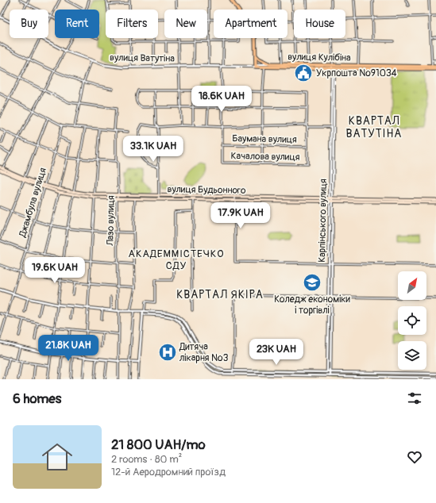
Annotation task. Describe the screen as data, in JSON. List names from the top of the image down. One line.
{"streets":{"main road":["вулиця Кулібіна","вулиця Ватутіна","вулиця Будьонного"],"street":["Баумана вулиця","Качалова вулиця","Джамбула вулиця","Лазо вулиця","Карпінського вулиця"]},"crossings":[["вулиця Кулібіна","вулиця Ватутіна"],["вулиця Кулібіна","Карпінського вулиця"],["вулиця Ватутіна","Карпінського вулиця"],["Баумана вулиця","Качалова вулиця"],["вулиця Будьонного","Джамбула вулиця"],["вулиця Будьонного","Лазо вулиця"],["вулиця Будьонного","Карпінського вулиця"]],"districts":["КВАРТАЛ ВАТУТІНА","АКАДЕММІСТЕЧКО СДУ","КВАРТАЛ ЯКІРА"],"places":{"public building":["Укрпошта №91034"],"school or university":["Коледж економіки і торгівлі"],"hospital":["Дитяча лікарня №3"]},"north":"top right","page":{"chip":["Buy","Rent","Filters","New","Apartment","House"],"price":["18.6K UAH","33.1K UAH","17.9K UAH","19.6K UAH","21.8K UAH","23K UAH"],"heading":"6 homes","list":[{"name":"21 800 UAH/mo","note":"2 rooms · 80 m² · 12-й Аеродромний проїзд"}]}}
